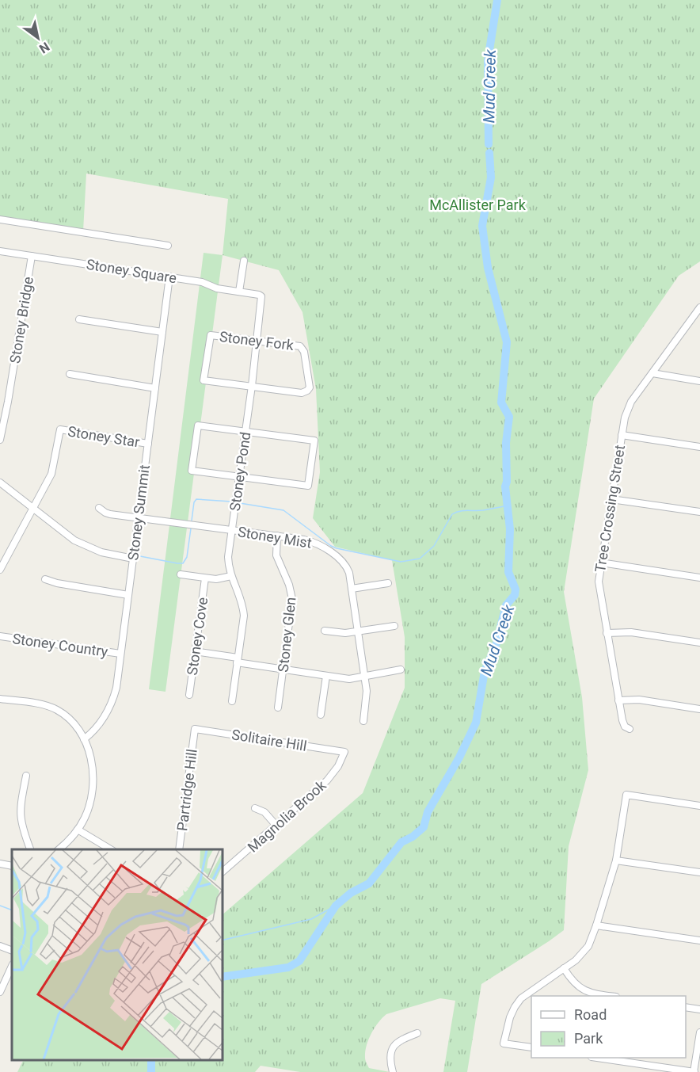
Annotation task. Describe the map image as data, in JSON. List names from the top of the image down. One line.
{"streets":{"street":["Stoney Square","Stoney Bridge","Stoney Fork","Stoney Star","Stoney Pond","Tree Crossing Street","Stoney Summit","Stoney Mist","Stoney Glen","Stoney Cove","Stoney Country","Solitaire Hill","Partridge Hill","Magnolia Brook"]},"crossings":[["Stoney Square","Stoney Bridge"],["Stoney Square","Stoney Pond"],["Stoney Square","Stoney Summit"],["Stoney Fork","Stoney Pond"],["Stoney Star","Stoney Summit"],["Stoney Pond","Stoney Mist"],["Stoney Summit","Stoney Mist"],["Stoney Summit","Stoney Country"],["Stoney Mist","Stoney Glen"],["Solitaire Hill","Partridge Hill"],["Solitaire Hill","Magnolia Brook"]],"water":["Mud Creek"],"parks":["McAllister Park"],"legend":["Road","Park"],"north":"bottom right"}
